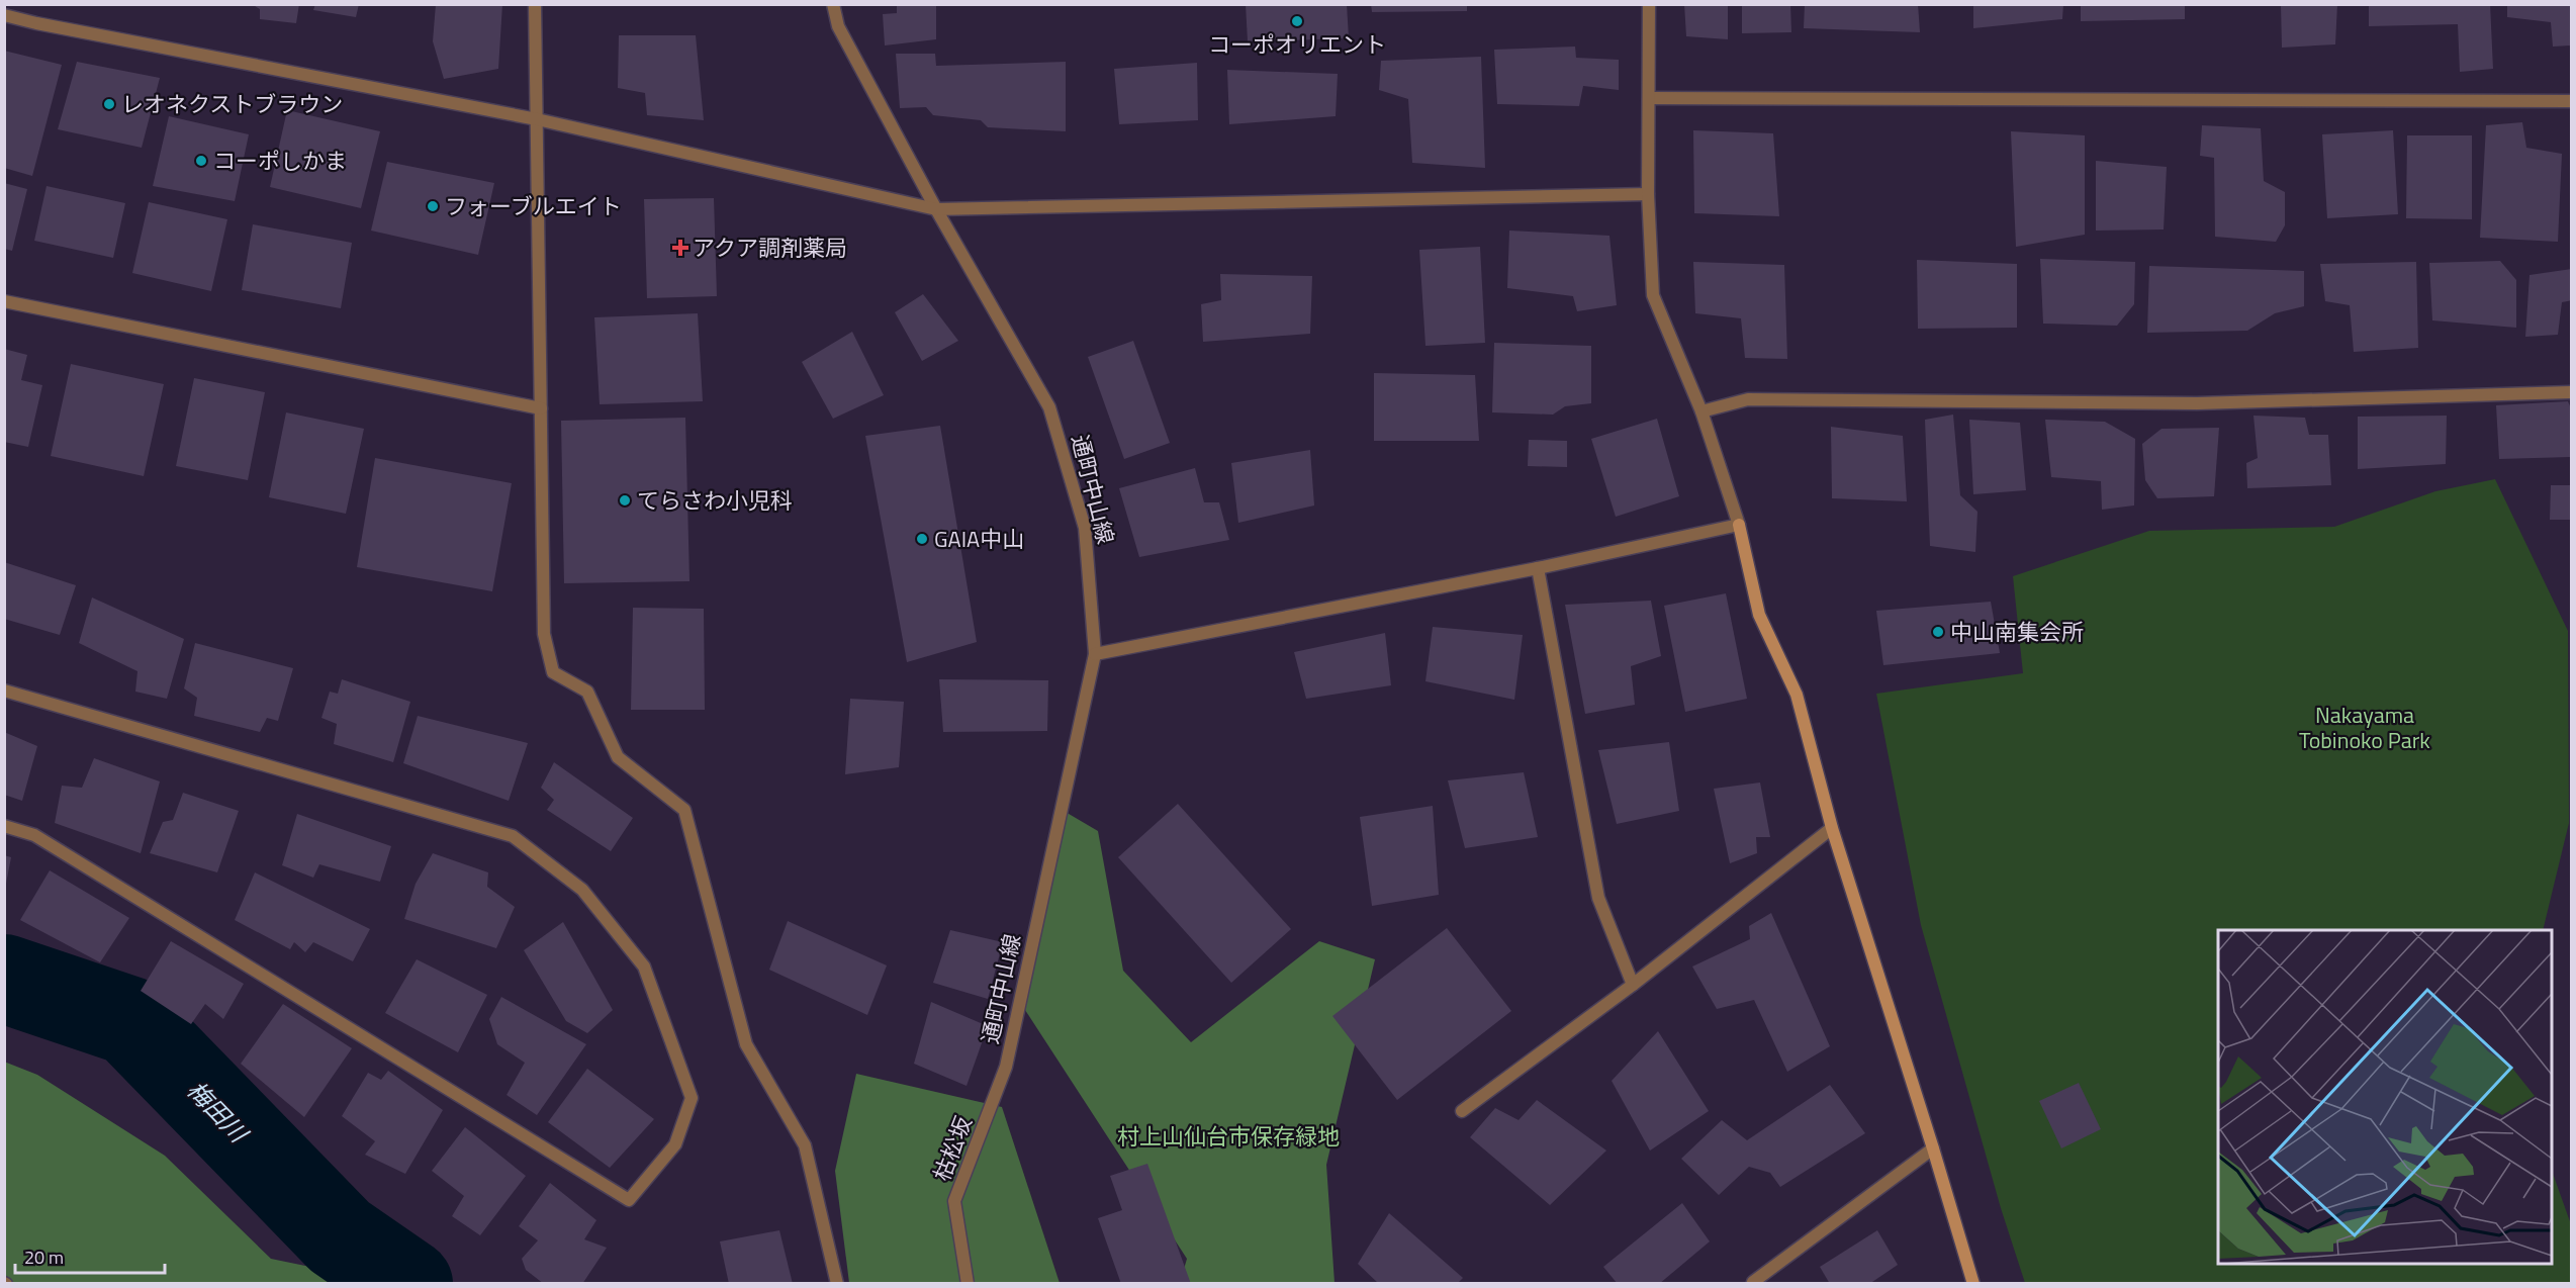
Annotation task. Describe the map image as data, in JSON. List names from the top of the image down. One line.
{"streets":{"street":["通町中山線","枯松坂"]},"crossings":[["通町中山線","枯松坂"]],"water":["梅田川"],"parks":["Nakayama Tobinoko Park","村上山仙台市保存緑地"],"places":{"other":["コーポオリエント","レオネクストブラウン","コーポしかま","フォーブルエイト","てらさわ小児科","GAIA中山","中山南集会所"],"health":["アクア調剤薬局"]},"scale_bar":"20 m"}
